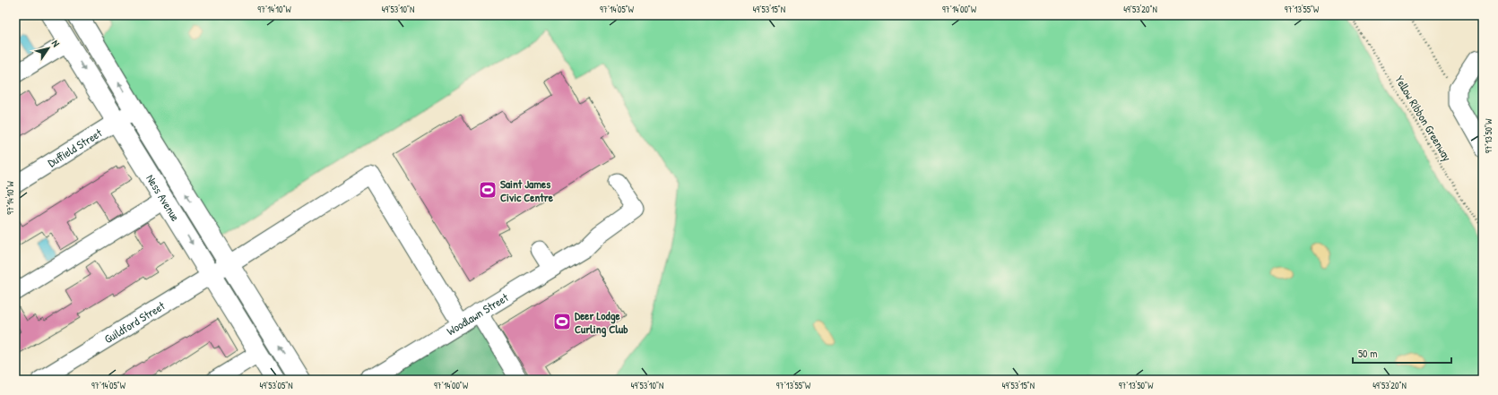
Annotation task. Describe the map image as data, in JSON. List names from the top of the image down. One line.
{"streets":{"main road":["Ness Avenue"],"street":["Duffield Street","Woodlawn Street","Guildford Street"],"path":["Yellow Ribbon Greenway"]},"crossings":[["Duffield Street","Ness Avenue"],["Ness Avenue","Guildford Street"],["Woodlawn Street","Guildford Street"]],"places":{"sports":["Saint James Civic Centre","Deer Lodge Curling Club"]},"scale_bar":"50 m","north":"top right","coordinates":["97°14'10\"W","49°53'10\"N","97°14'05\"W","49°53'15\"N","97°14'00\"W","49°53'20\"N","97°13'55\"W","97°13'50\"W","49°53'05\"N"]}
